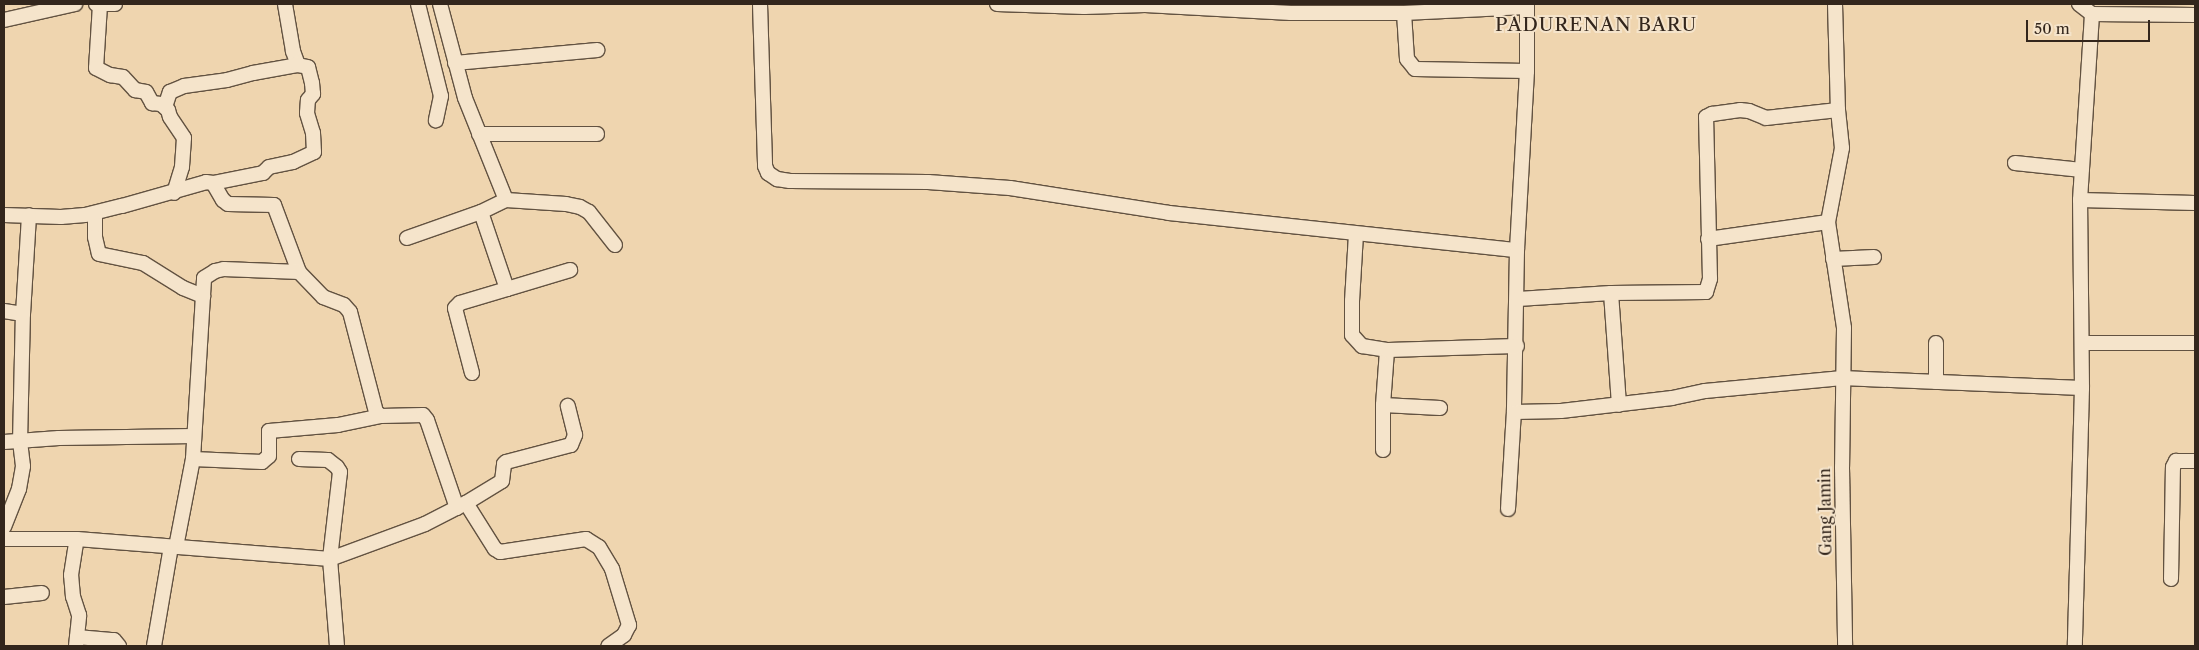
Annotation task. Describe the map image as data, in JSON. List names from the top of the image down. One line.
{"streets":{"street":["Gang Jamin"]},"districts":["PADURENAN BARU"],"scale_bar":"50 m"}
